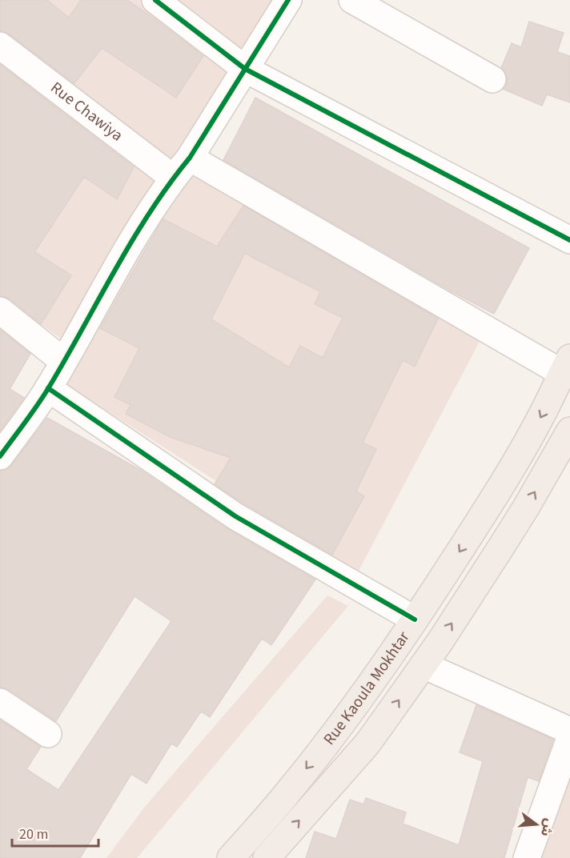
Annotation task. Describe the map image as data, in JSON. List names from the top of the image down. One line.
{"streets":{"main road":["Rue Kaoula Mokhtar"],"street":["Rue Chawiya"]},"scale_bar":"20 m","north":"right"}
